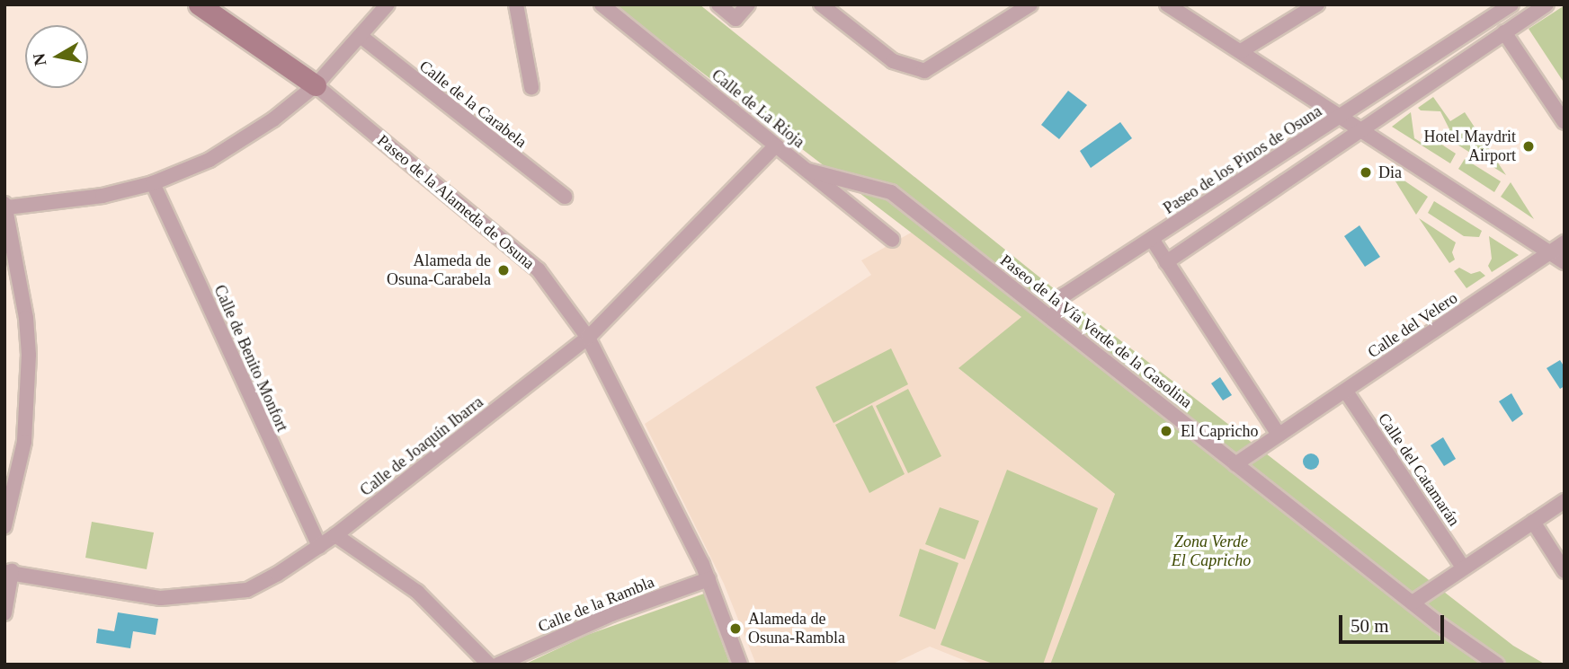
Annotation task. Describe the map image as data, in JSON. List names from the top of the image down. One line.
{"streets":{"street":["Calle de la Carabela","Calle de La Rioja","Paseo de los Pinos de Osuna","Paseo de la Alameda de Osuna","Calle del Velero","Paseo de la Vía Verde de la Gasolina","Calle de Benito Monfort","Calle de Joaquín Ibarra","Calle del Catamarán","Calle de la Rambla"]},"crossings":[["Calle de La Rioja","Paseo de la Vía Verde de la Gasolina"],["Calle de La Rioja","Calle de Joaquín Ibarra"],["Paseo de los Pinos de Osuna","Paseo de la Vía Verde de la Gasolina"],["Paseo de la Alameda de Osuna","Calle de Joaquín Ibarra"],["Paseo de la Alameda de Osuna","Calle de la Rambla"],["Calle del Velero","Paseo de la Vía Verde de la Gasolina"],["Calle del Velero","Calle del Catamarán"],["Calle de Benito Monfort","Calle de Joaquín Ibarra"]],"parks":["Zona Verde El Capricho"],"places":["Hotel Maydrit Airport","Dia","Alameda de Osuna-Carabela","El Capricho","Alameda de Osuna-Rambla"],"scale_bar":"50 m","north":"left"}
